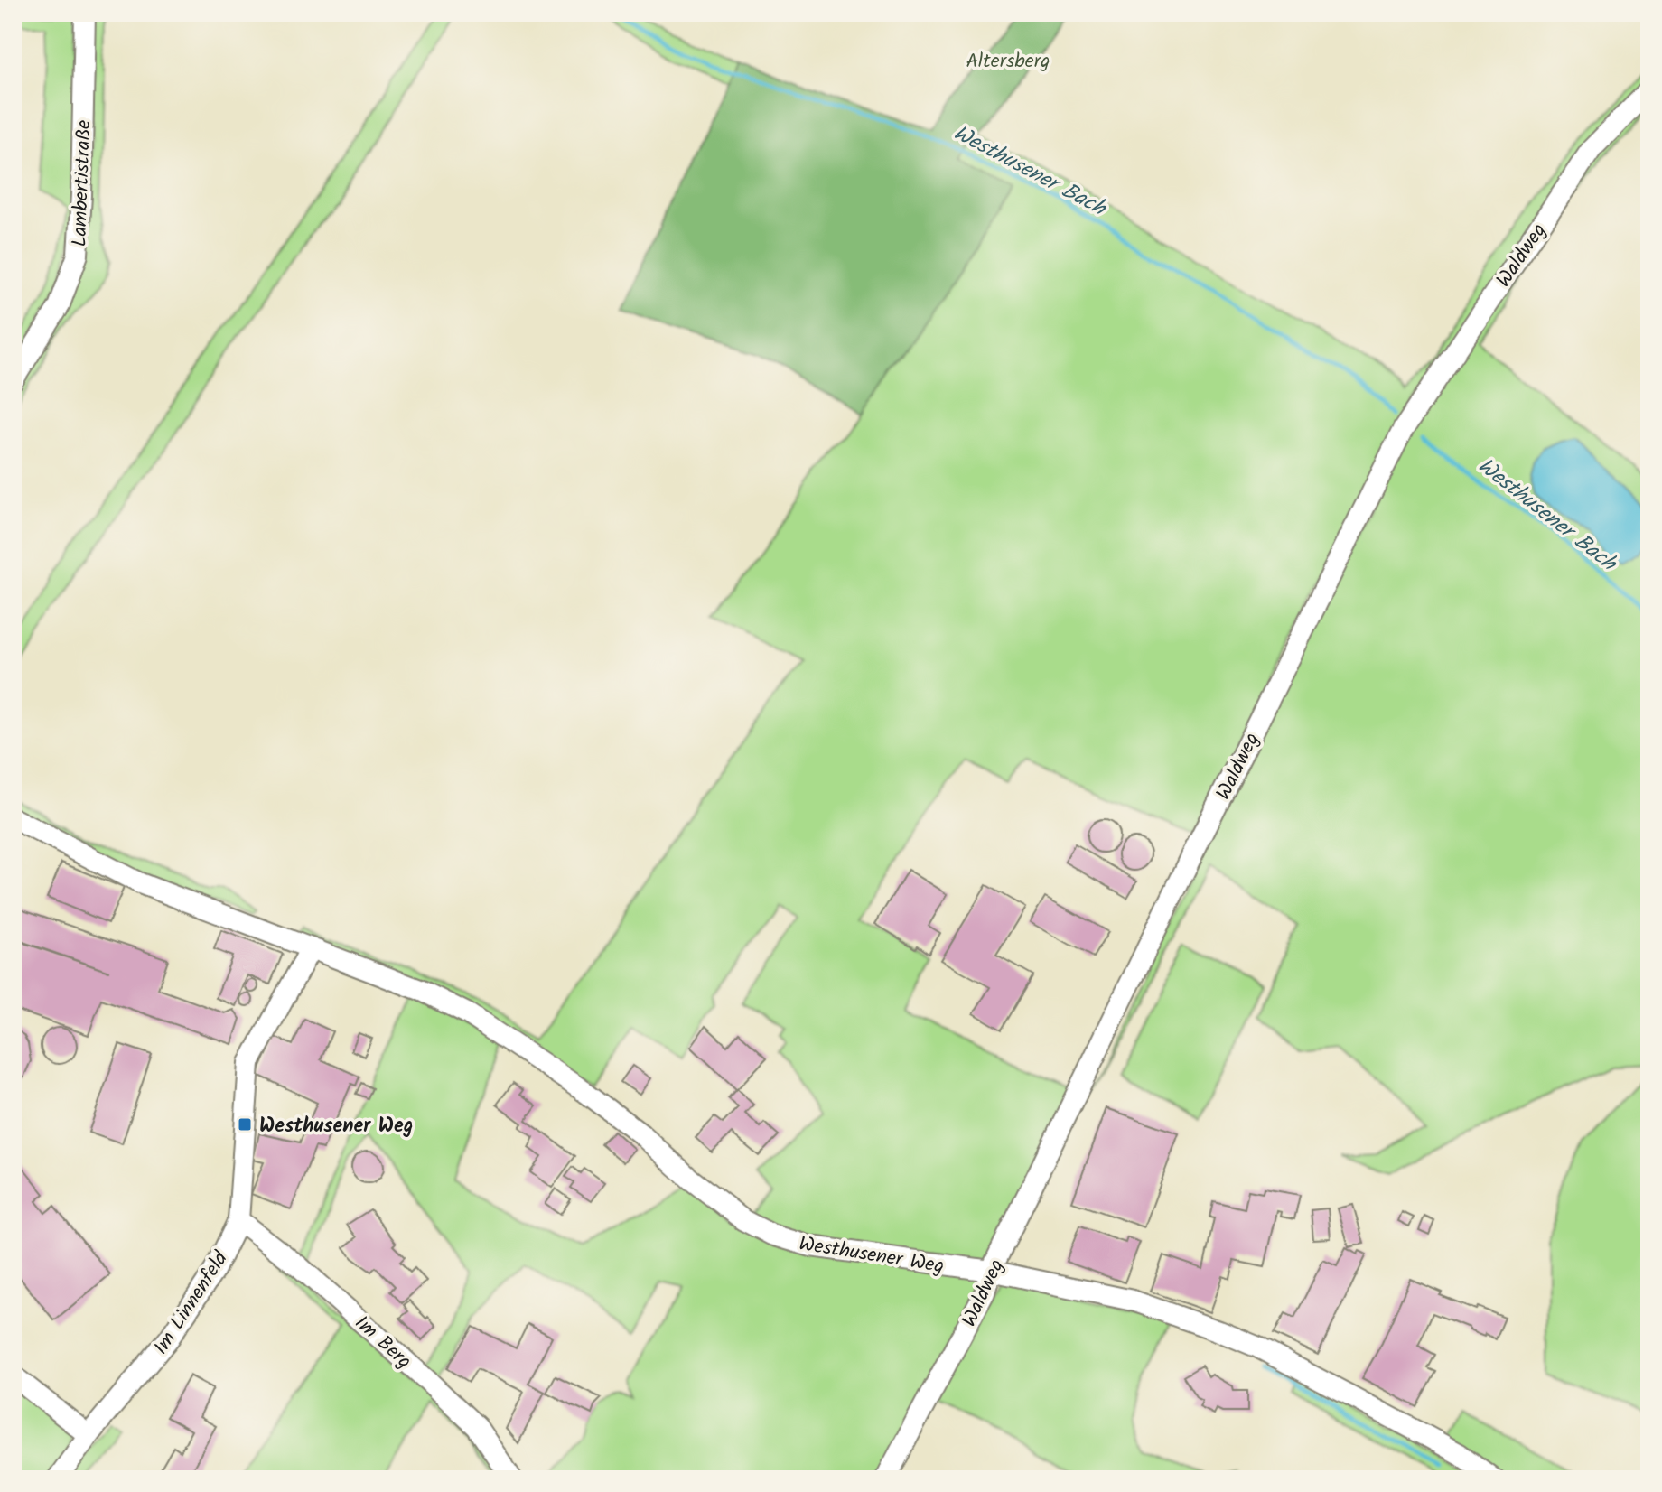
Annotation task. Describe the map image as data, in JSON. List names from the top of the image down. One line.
{"streets":{"street":["Lambertistraße","Waldweg","Westhusener Weg","Im Linnenfeld","Im Berg"]},"crossings":[["Waldweg","Westhusener Weg"],["Westhusener Weg","Im Linnenfeld"],["Im Linnenfeld","Im Berg"]],"water":["Westhusener Bach"],"parks":["Altersberg"],"places":{"transit":["Westhusener Weg"]}}
